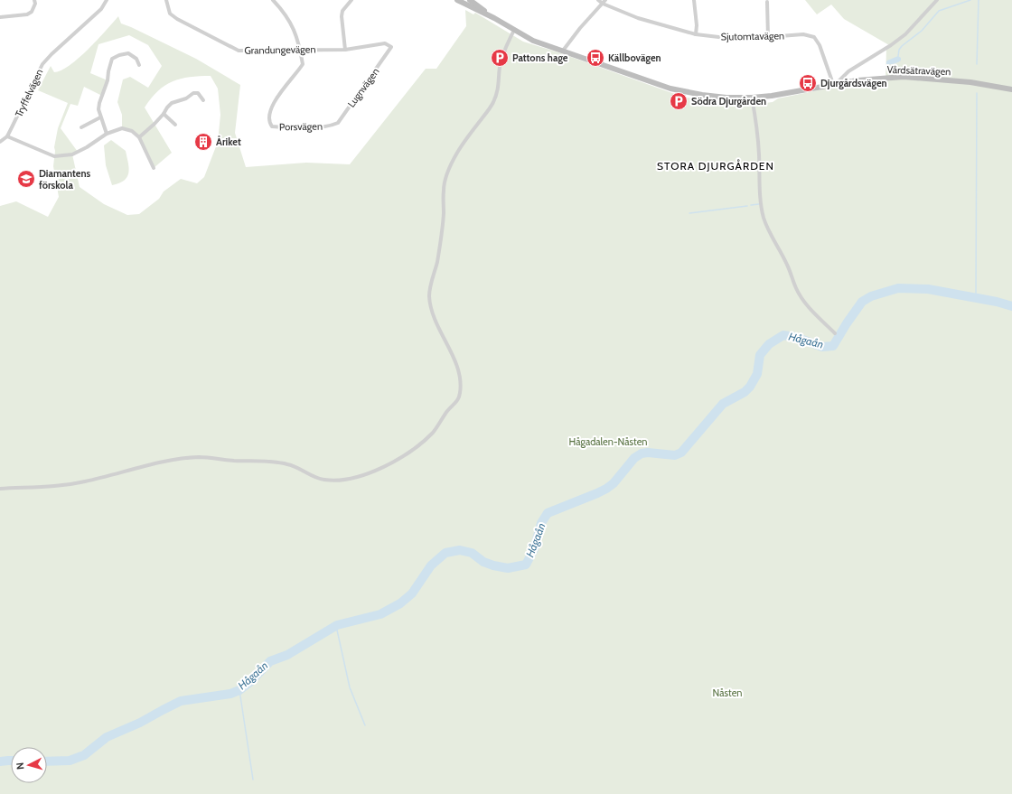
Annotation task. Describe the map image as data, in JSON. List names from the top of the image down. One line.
{"streets":{"street":["Sjutomtavägen","Grandungevägen","Vårdsätravägen","Lugnvägen","Tryffelvägen","Porsvägen"]},"crossings":[["Sjutomtavägen","Vårdsätravägen"],["Grandungevägen","Lugnvägen"],["Grandungevägen","Porsvägen"],["Lugnvägen","Porsvägen"]],"districts":["STORA DJURGÅRDEN"],"water":["Hågaån"],"parks":["Hågadalen-Nåsten","Nåsten"],"places":{"parking":["Pattons hage","Södra Djurgården"],"bus stop":["Källbovägen","Djurgårdsvägen"],"building":["Åriket"],"school or university":["Diamantens förskola"]},"north":"left"}
